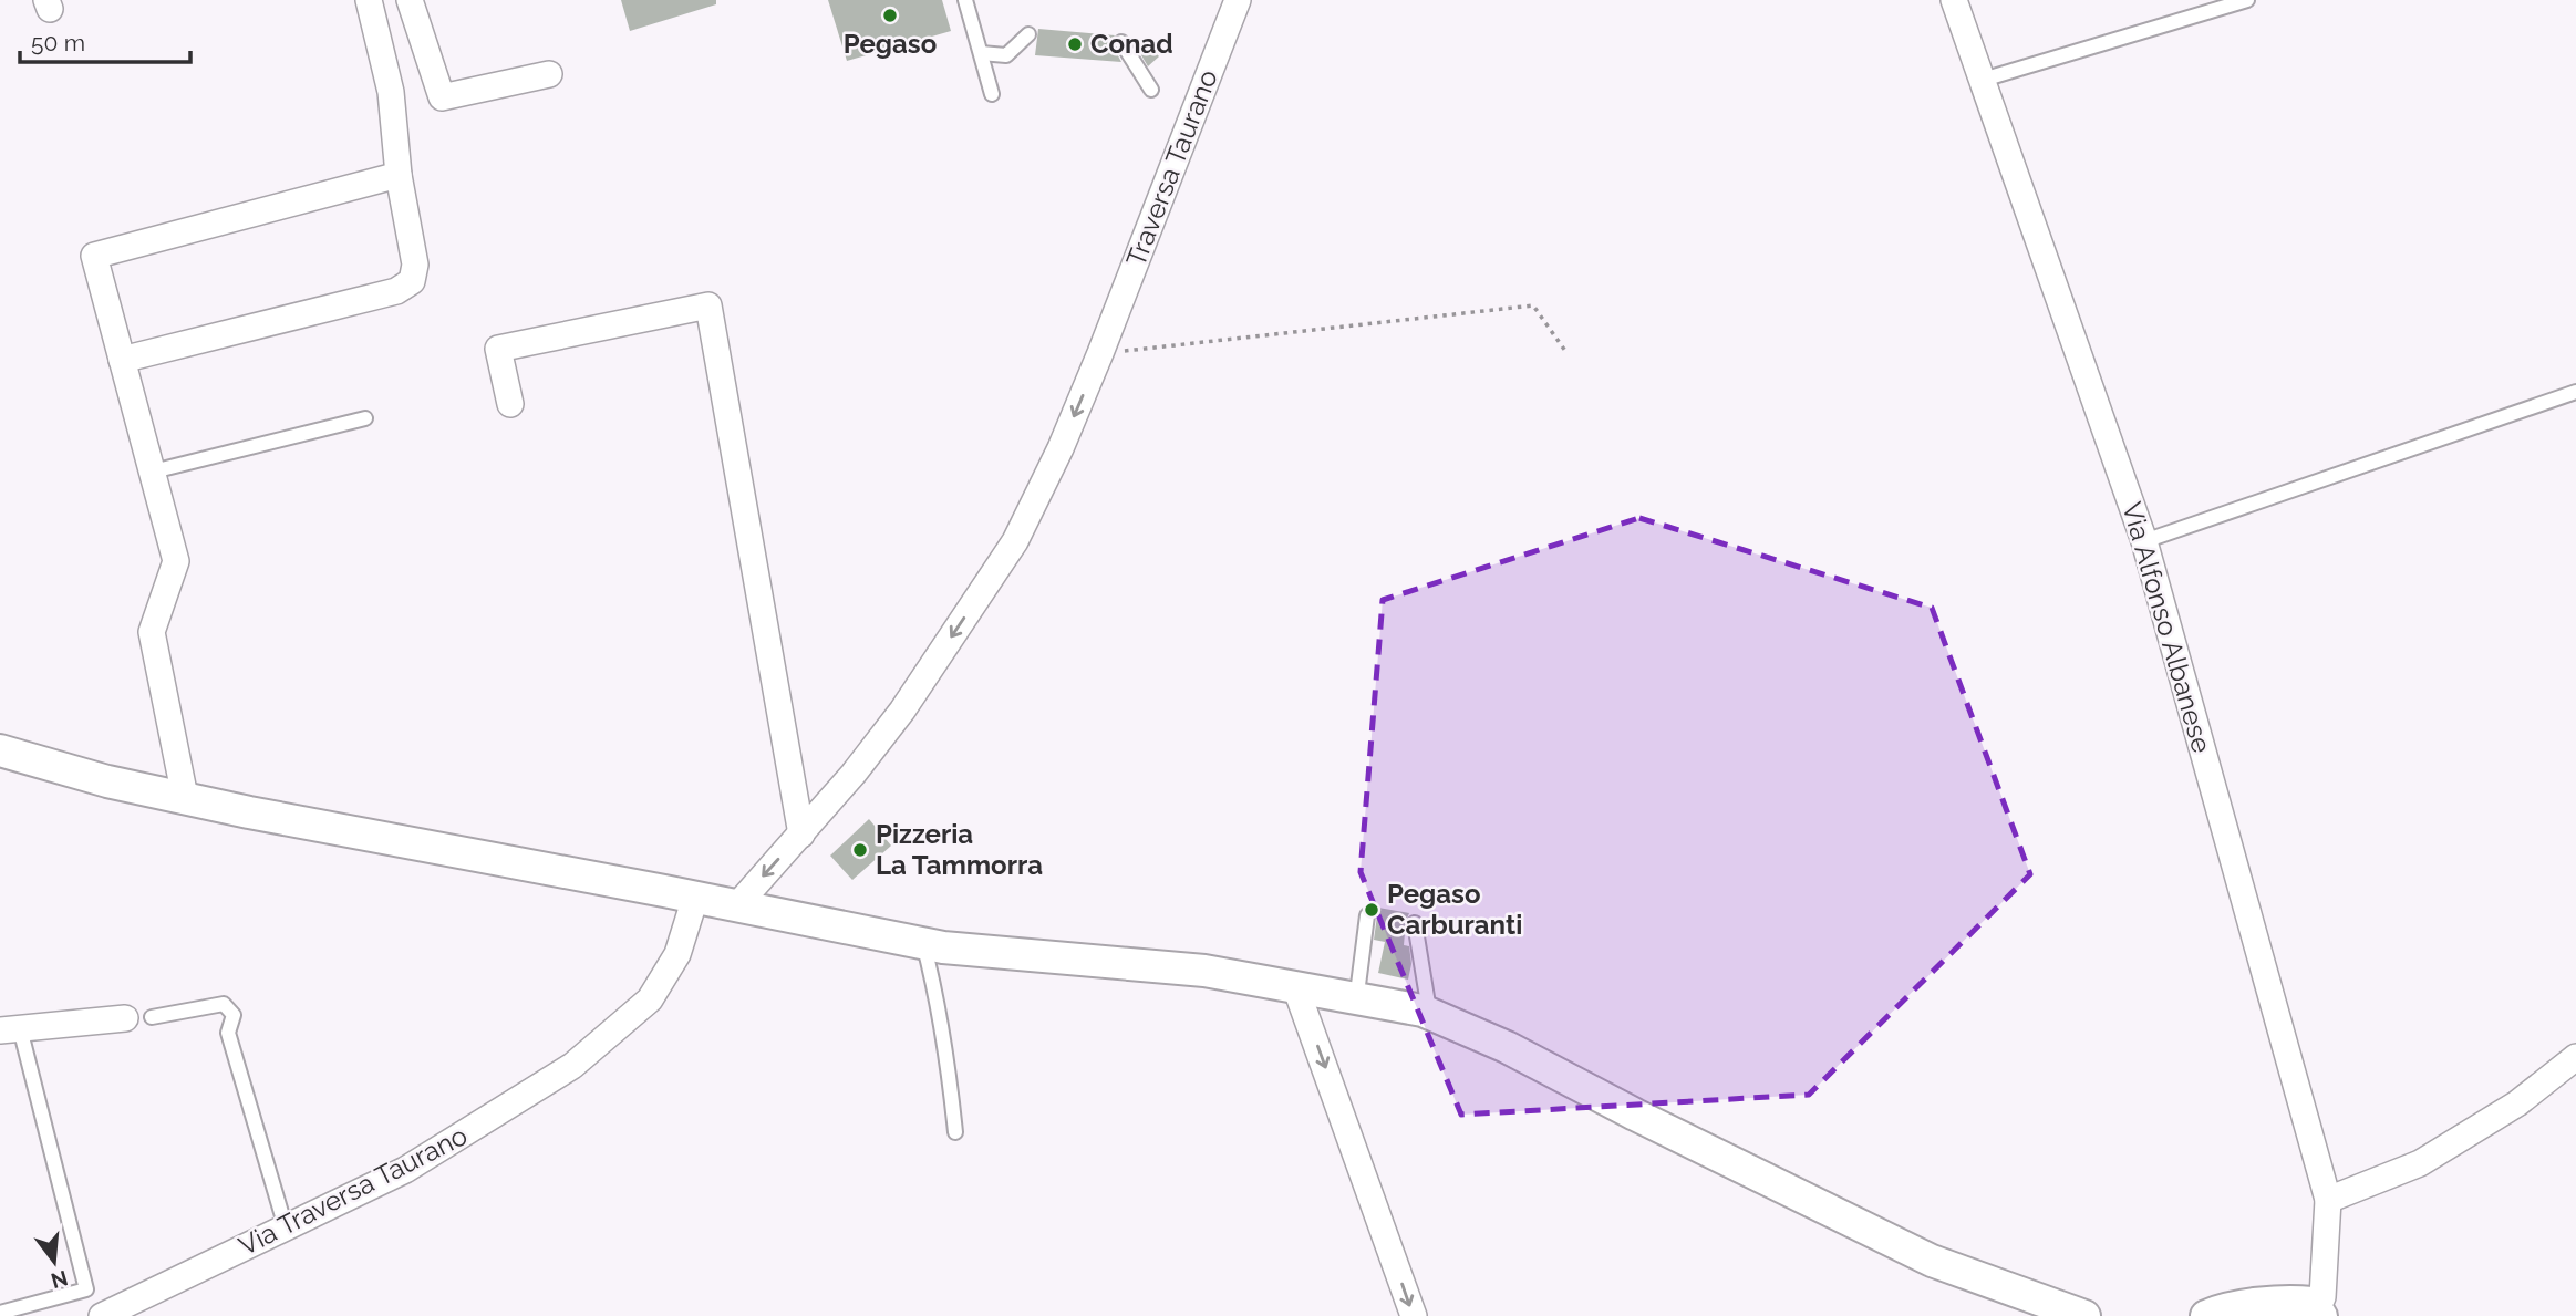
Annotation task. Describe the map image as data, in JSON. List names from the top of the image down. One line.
{"streets":{"street":["Traversa Taurano","Via Alfonso Albanese","Via Traversa Taurano"]},"one_way":["Traversa Taurano"],"places":["Pegaso","Conad","Pizzeria La Tammorra","Pegaso Carburanti"],"scale_bar":"50 m","north":"bottom"}
